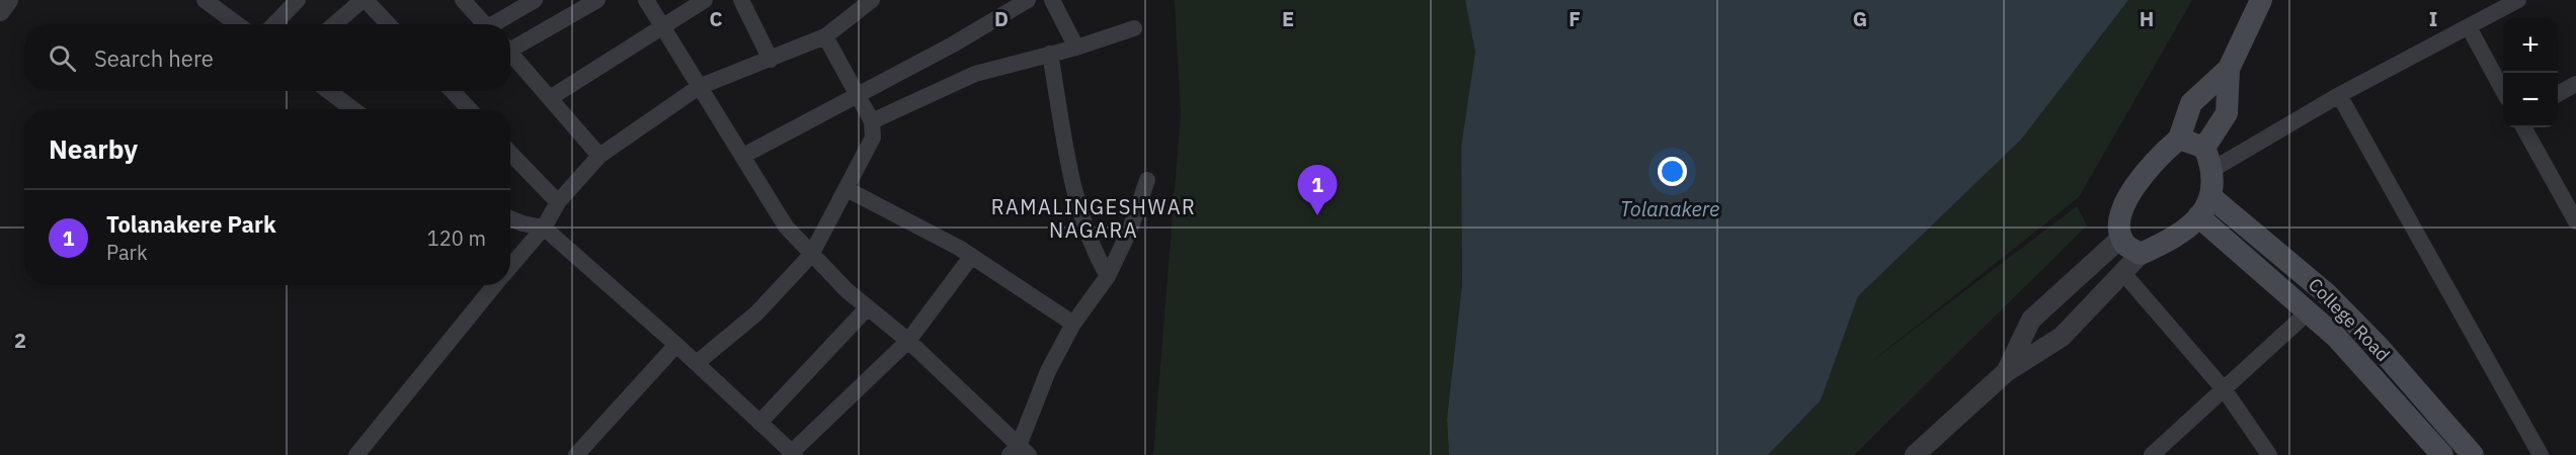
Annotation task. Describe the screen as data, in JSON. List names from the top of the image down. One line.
{"streets":{"main road":["College Road"]},"districts":["RAMALINGESHWAR NAGARA"],"water":["Tolanakere"],"page":{"map_buttons":["+","−"],"search":"Search here","heading":"Nearby","pins":"1","list":[{"mark":"1","name":"Tolanakere Park","note":"Park","value":"120 m"}]},"grid":{"columns":["C","D","E","F","G","H","I"],"rows":["2"]}}
